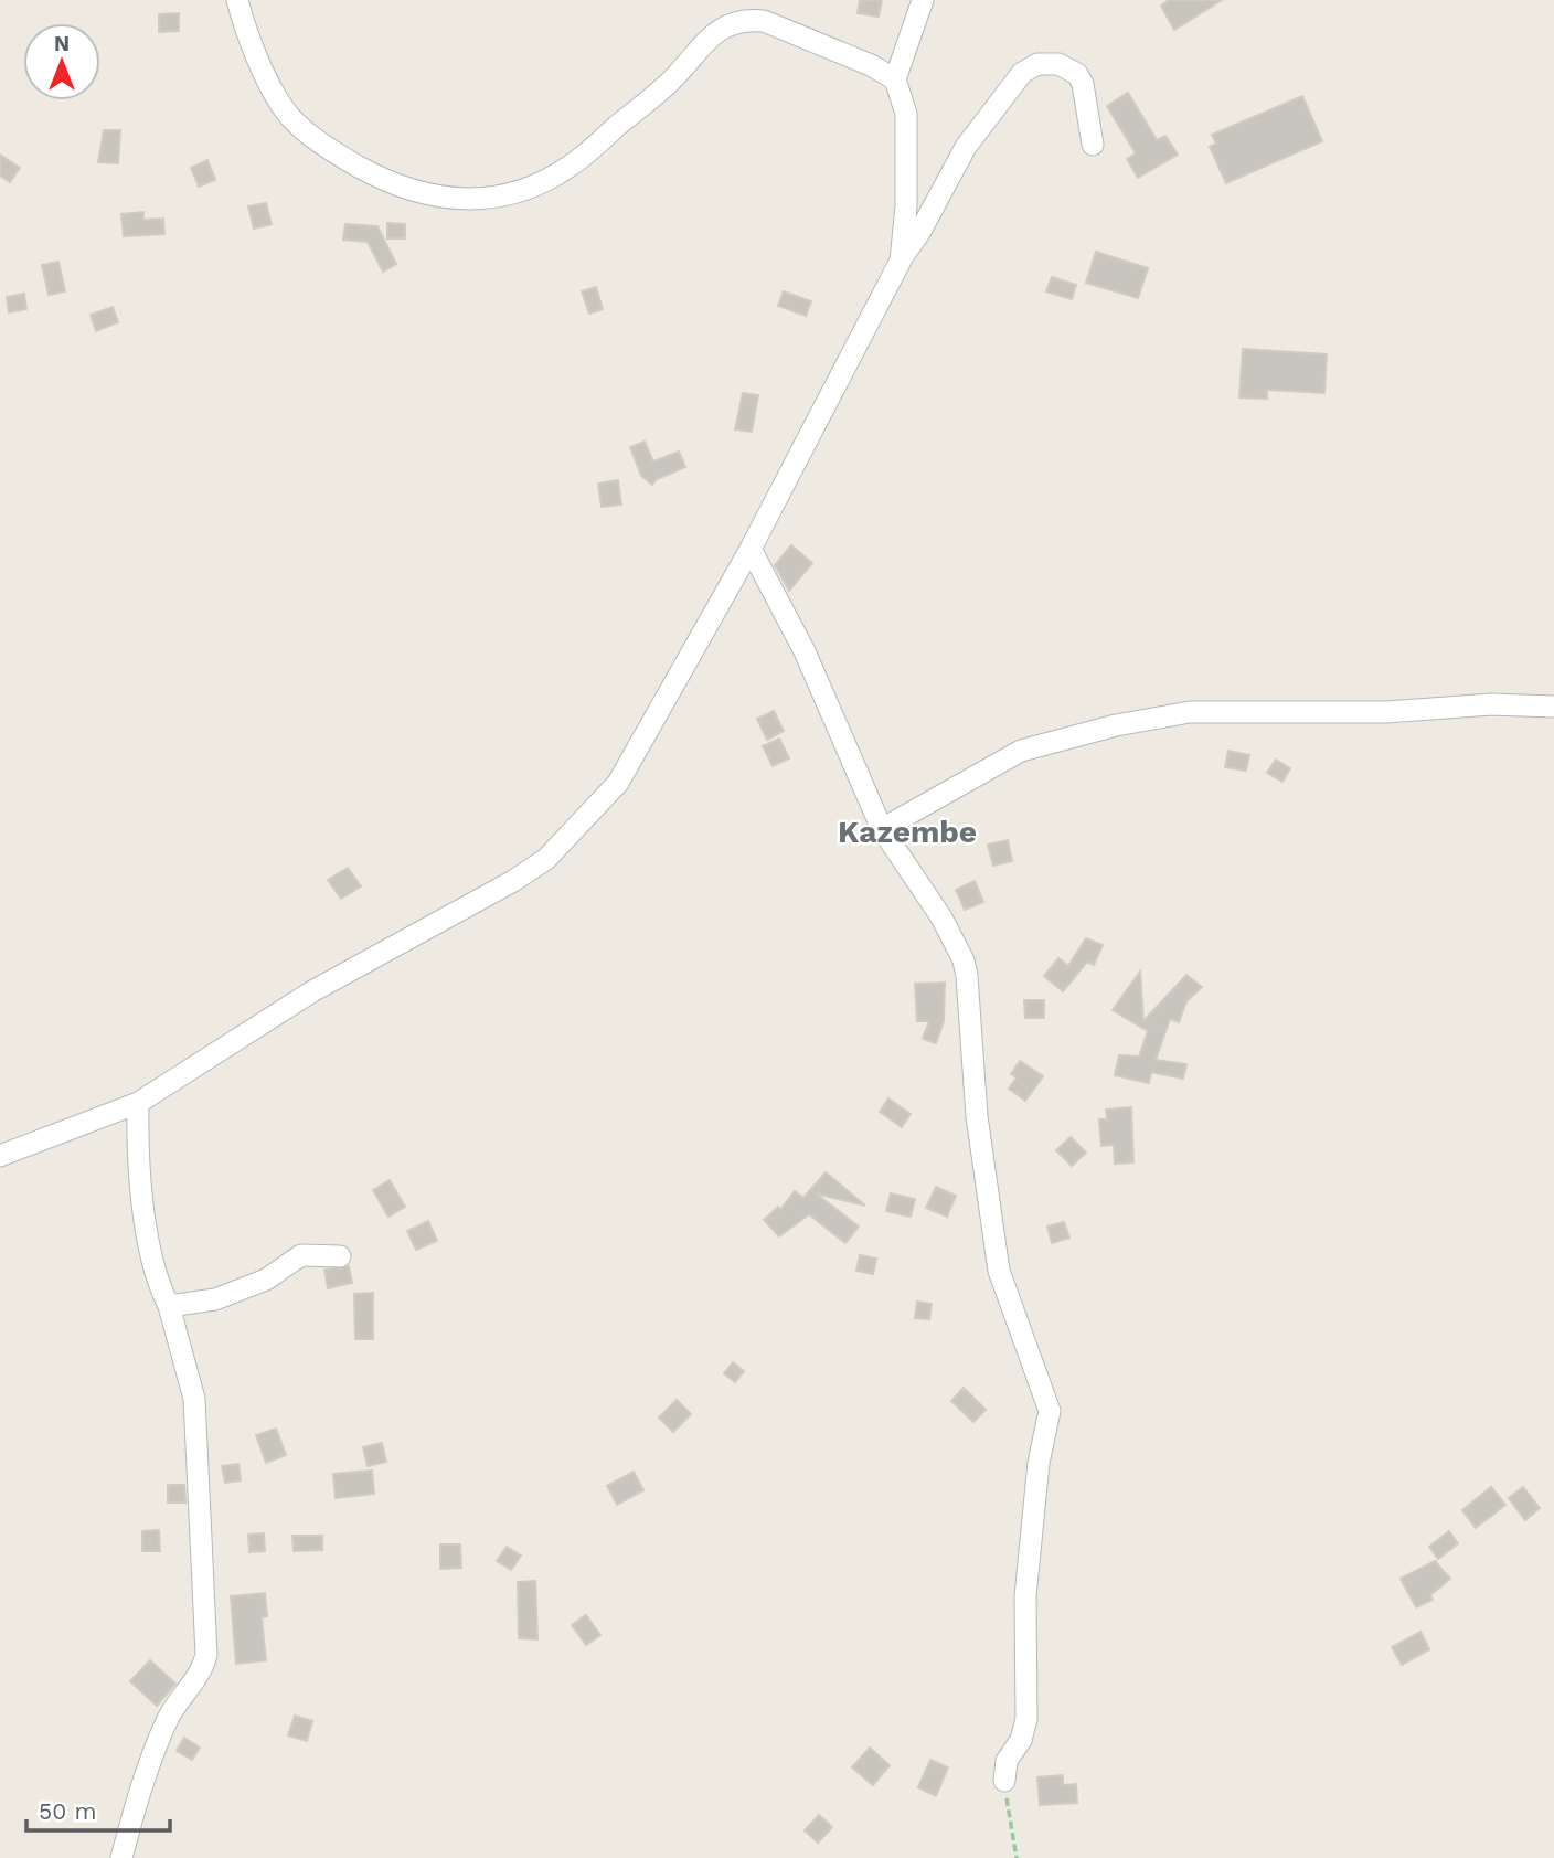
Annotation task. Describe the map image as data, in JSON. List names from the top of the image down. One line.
{"districts":["Kazembe"],"scale_bar":"50 m","north":"top"}
